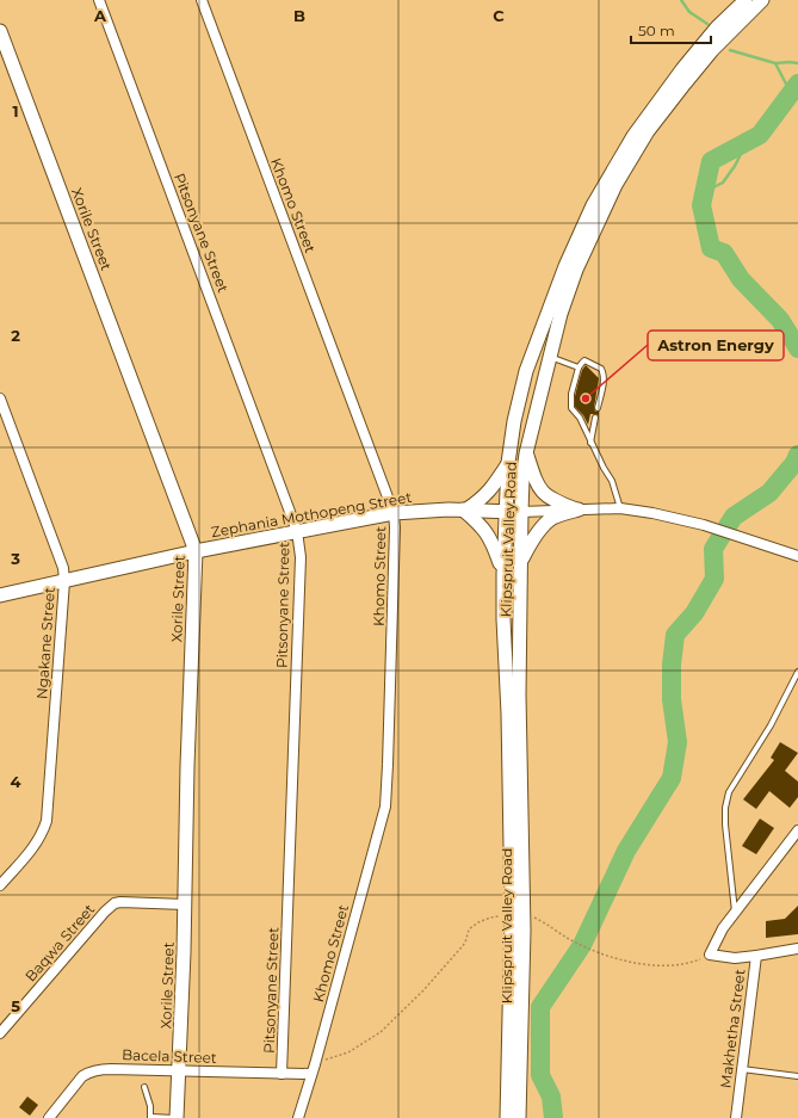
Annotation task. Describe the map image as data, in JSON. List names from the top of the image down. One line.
{"streets":{"main road":["Xorile Street","Zephania Mothopeng Street","Klipspruit Valley Road"],"street":["Khomo Street","Pitsonyane Street","Ngakane Street","Baqwa Street","Makhetha Street","Bacela Street"]},"crossings":[["Khomo Street","Zephania Mothopeng Street"],["Khomo Street","Bacela Street"],["Xorile Street","Zephania Mothopeng Street"],["Xorile Street","Baqwa Street"],["Xorile Street","Bacela Street"],["Pitsonyane Street","Zephania Mothopeng Street"],["Pitsonyane Street","Bacela Street"],["Zephania Mothopeng Street","Klipspruit Valley Road"],["Zephania Mothopeng Street","Ngakane Street"]],"places":["Astron Energy"],"scale_bar":"50 m","grid":{"columns":["A","B","C"],"rows":["1","2","3","4","5"]}}
